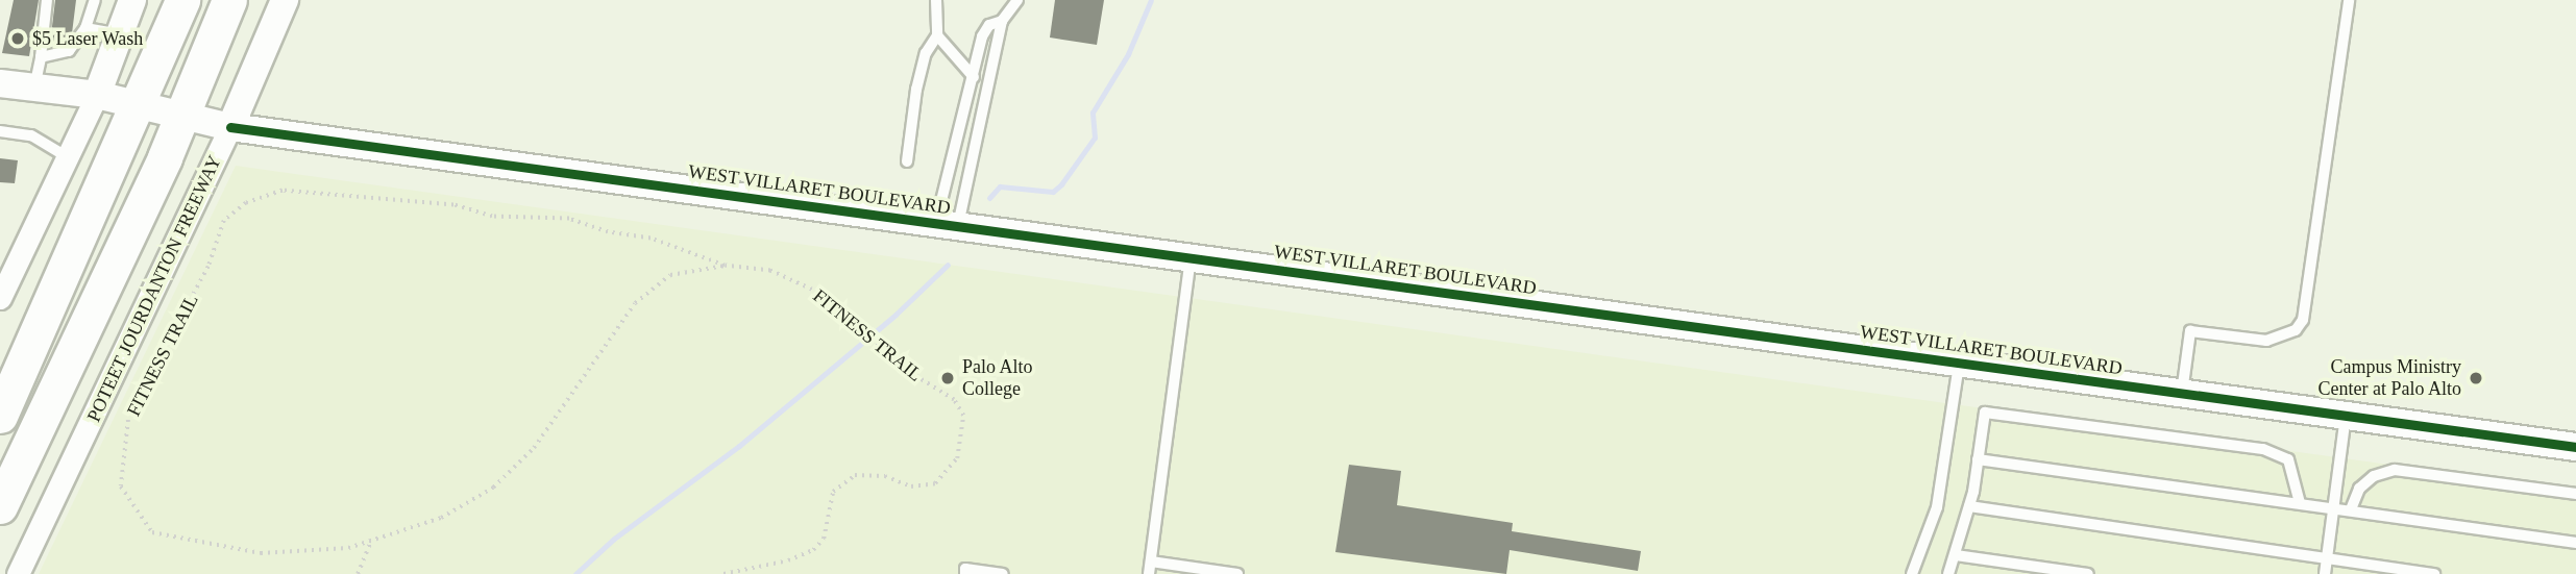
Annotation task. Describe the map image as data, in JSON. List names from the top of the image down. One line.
{"streets":{"street":["WEST VILLARET BOULEVARD","POTEET JOURDANTON FREEWAY"],"path":["FITNESS TRAIL"]},"crossings":[["WEST VILLARET BOULEVARD","POTEET JOURDANTON FREEWAY"]],"places":["$5 Laser Wash","Palo Alto College","Campus Ministry Center at Palo Alto"]}
